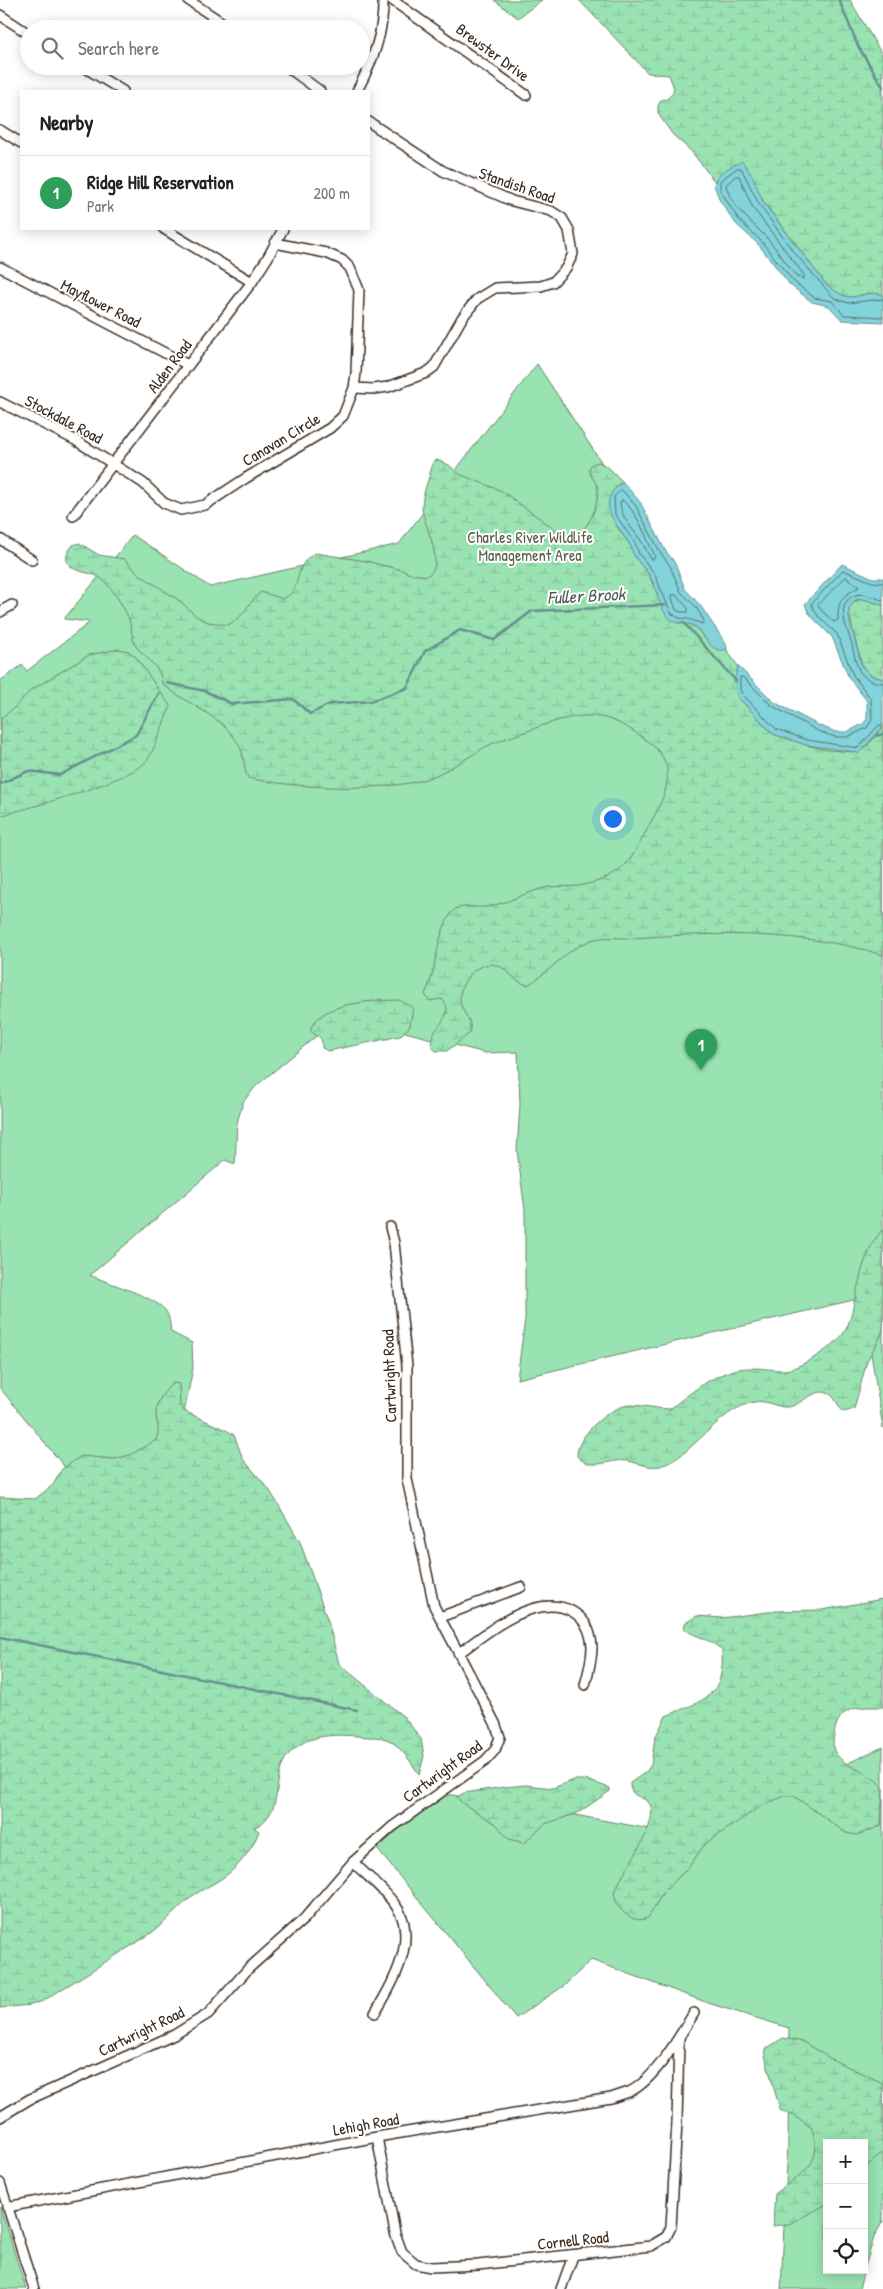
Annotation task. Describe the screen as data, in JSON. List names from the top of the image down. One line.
{"streets":{"street":["Brewster Drive","Standish Road","Mayflower Road","Alden Road","Stockdale Road","Canavan Circle","Cartwright Road","Lehigh Road","Cornell Road"]},"crossings":[["Standish Road","Canavan Circle"],["Mayflower Road","Alden Road"],["Alden Road","Stockdale Road"],["Alden Road","Canavan Circle"],["Stockdale Road","Canavan Circle"],["Lehigh Road","Cornell Road"]],"water":["Fuller Brook"],"parks":["Charles River Wildlife Management Area"],"page":{"search":"Search here","heading":"Nearby","list":[{"mark":"1","name":"Ridge Hill Reservation","note":"Park","value":"200 m"}],"pins":"1","map_buttons":["+","−"]}}
